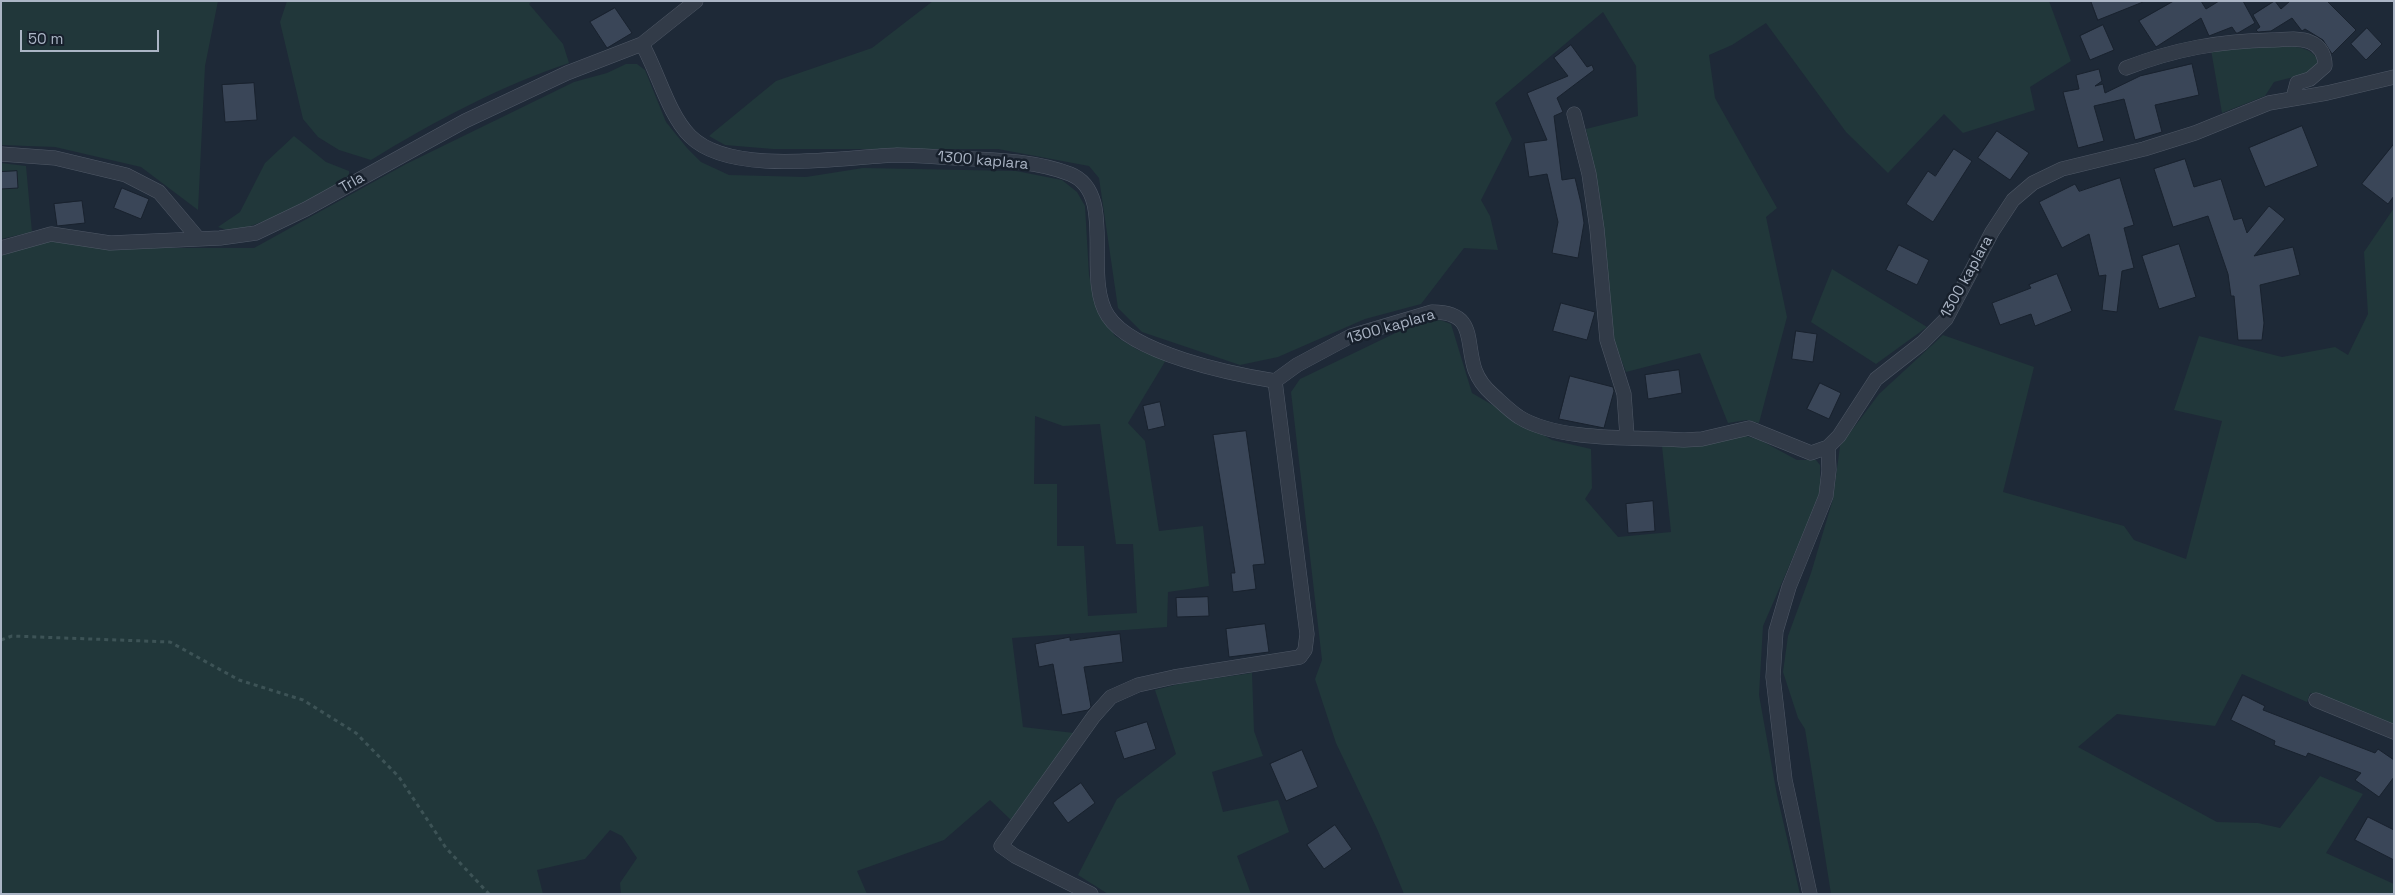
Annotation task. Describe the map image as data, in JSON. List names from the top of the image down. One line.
{"streets":{"street":["1300 kaplara","Trla"]},"crossings":[["1300 kaplara","Trla"]],"scale_bar":"50 m"}
